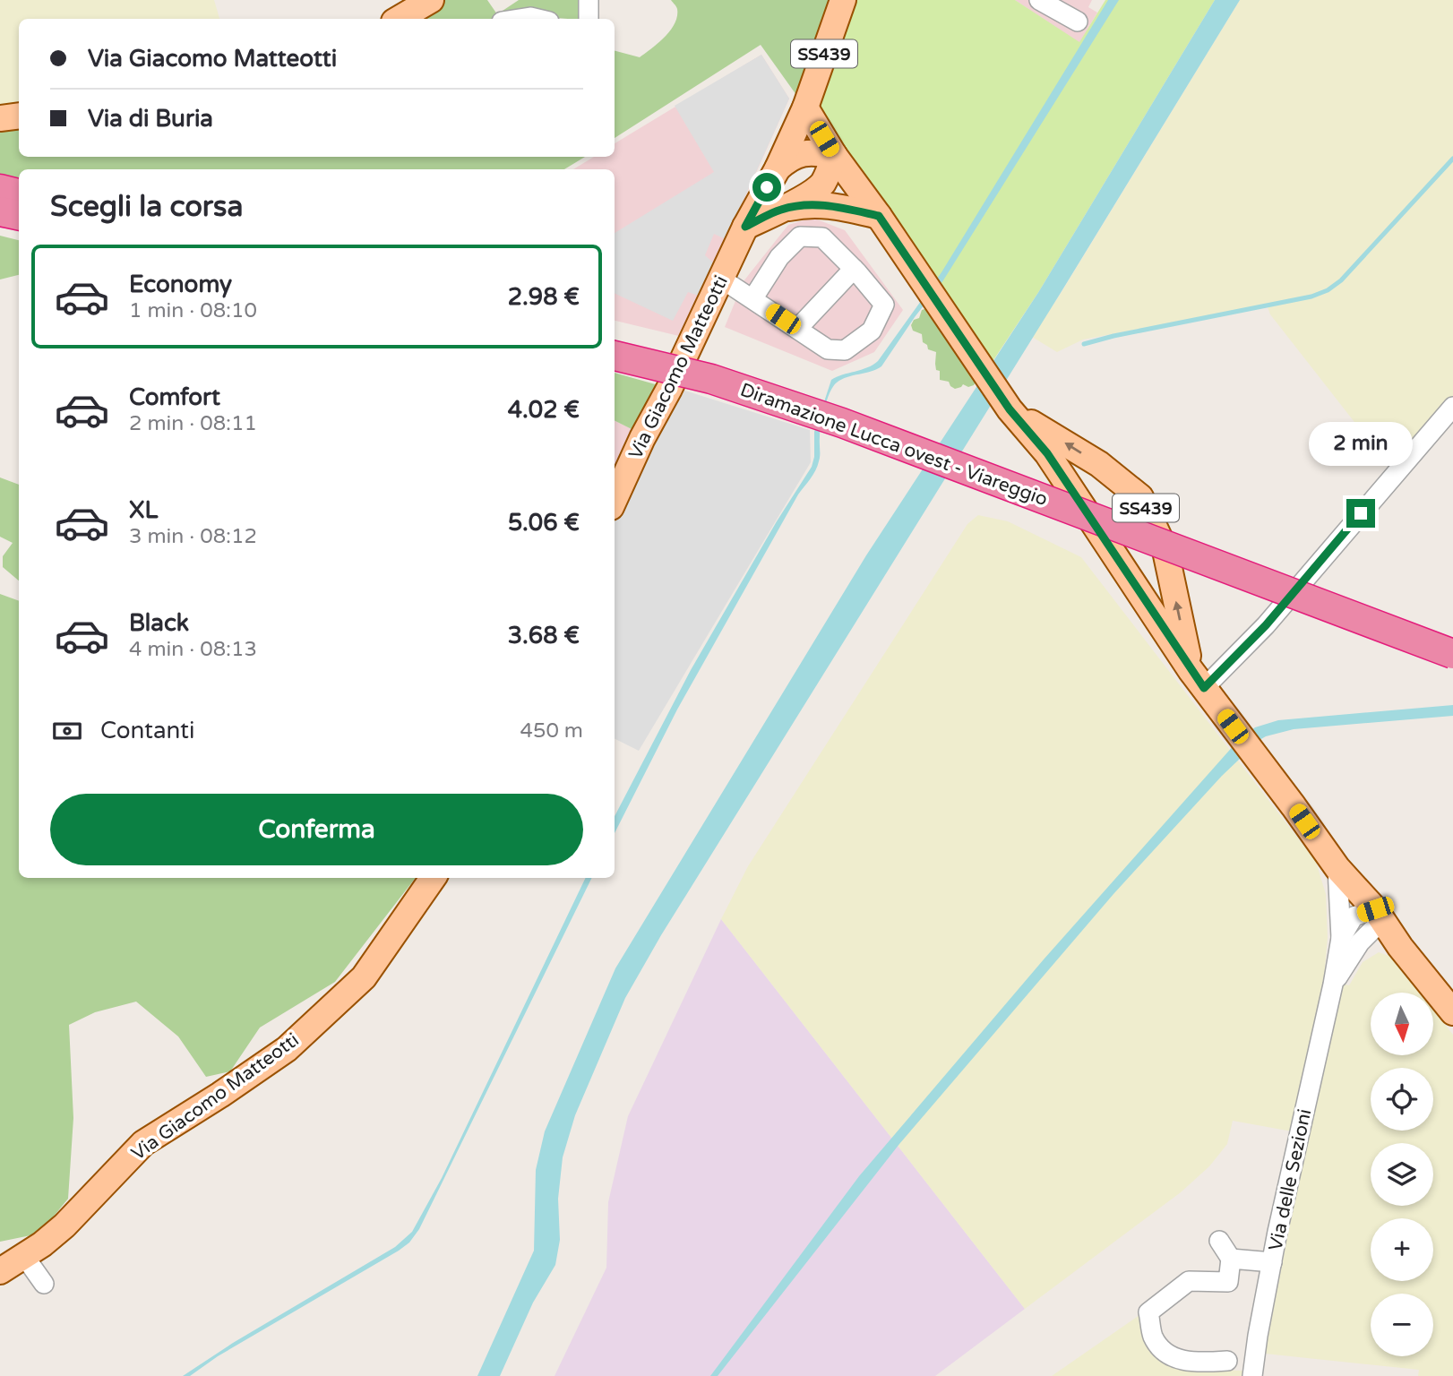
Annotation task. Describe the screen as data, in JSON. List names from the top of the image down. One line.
{"streets":{"highway":["Diramazione Lucca ovest - Viareggio"],"main road":["SS439","Via Giacomo Matteotti"],"street":["Via delle Sezioni"]},"crossings":[["SS439","Via Giacomo Matteotti"],["SS439","Via delle Sezioni"]],"north":"bottom","page":{"banner":["Via Giacomo Matteotti","Via di Buria"],"heading":"Scegli la corsa","list":[{"name":"Economy","note":"1 min · 08:10","value":"2.98 €"},{"name":"Comfort","note":"2 min · 08:11","value":"4.02 €"},{"name":"XL","note":"3 min · 08:12","value":"5.06 €"},{"name":"Black","note":"4 min · 08:13","value":"3.68 €"}],"bubble":"2 min","pay":["Contanti","450 m"],"buttons":"Conferma","map_buttons":["+","−"]}}
